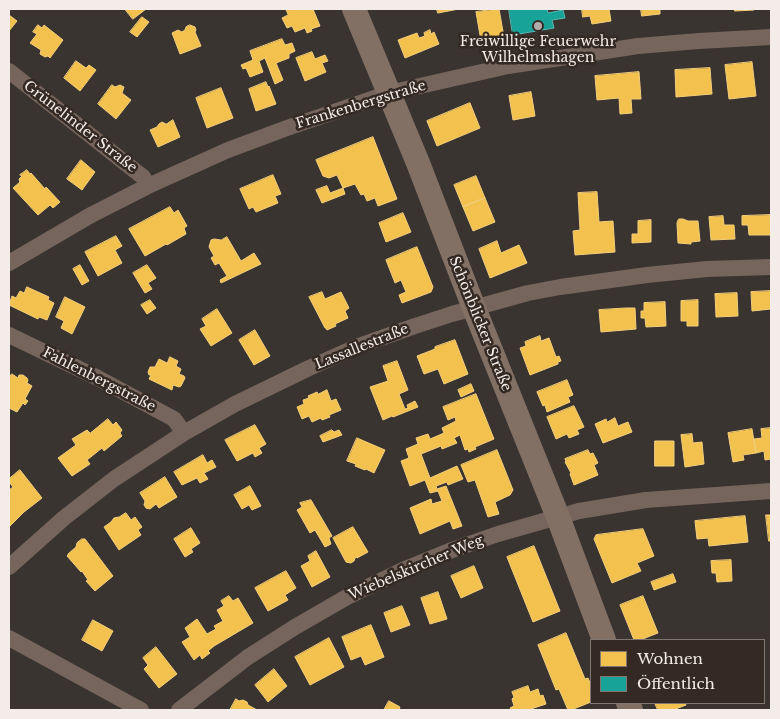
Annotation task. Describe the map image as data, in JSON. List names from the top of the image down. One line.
{"streets":{"street":["Frankenbergstraße","Grünelinder Straße","Schönblicker Straße","Lassallestraße","Fahlenbergstraße","Wiebelskircher Weg"]},"crossings":[["Frankenbergstraße","Grünelinder Straße"],["Frankenbergstraße","Schönblicker Straße"],["Schönblicker Straße","Lassallestraße"],["Schönblicker Straße","Wiebelskircher Weg"],["Lassallestraße","Fahlenbergstraße"]],"places":["Freiwillige Feuerwehr Wilhelmshagen"],"legend":["Wohnen","Öffentlich"]}
